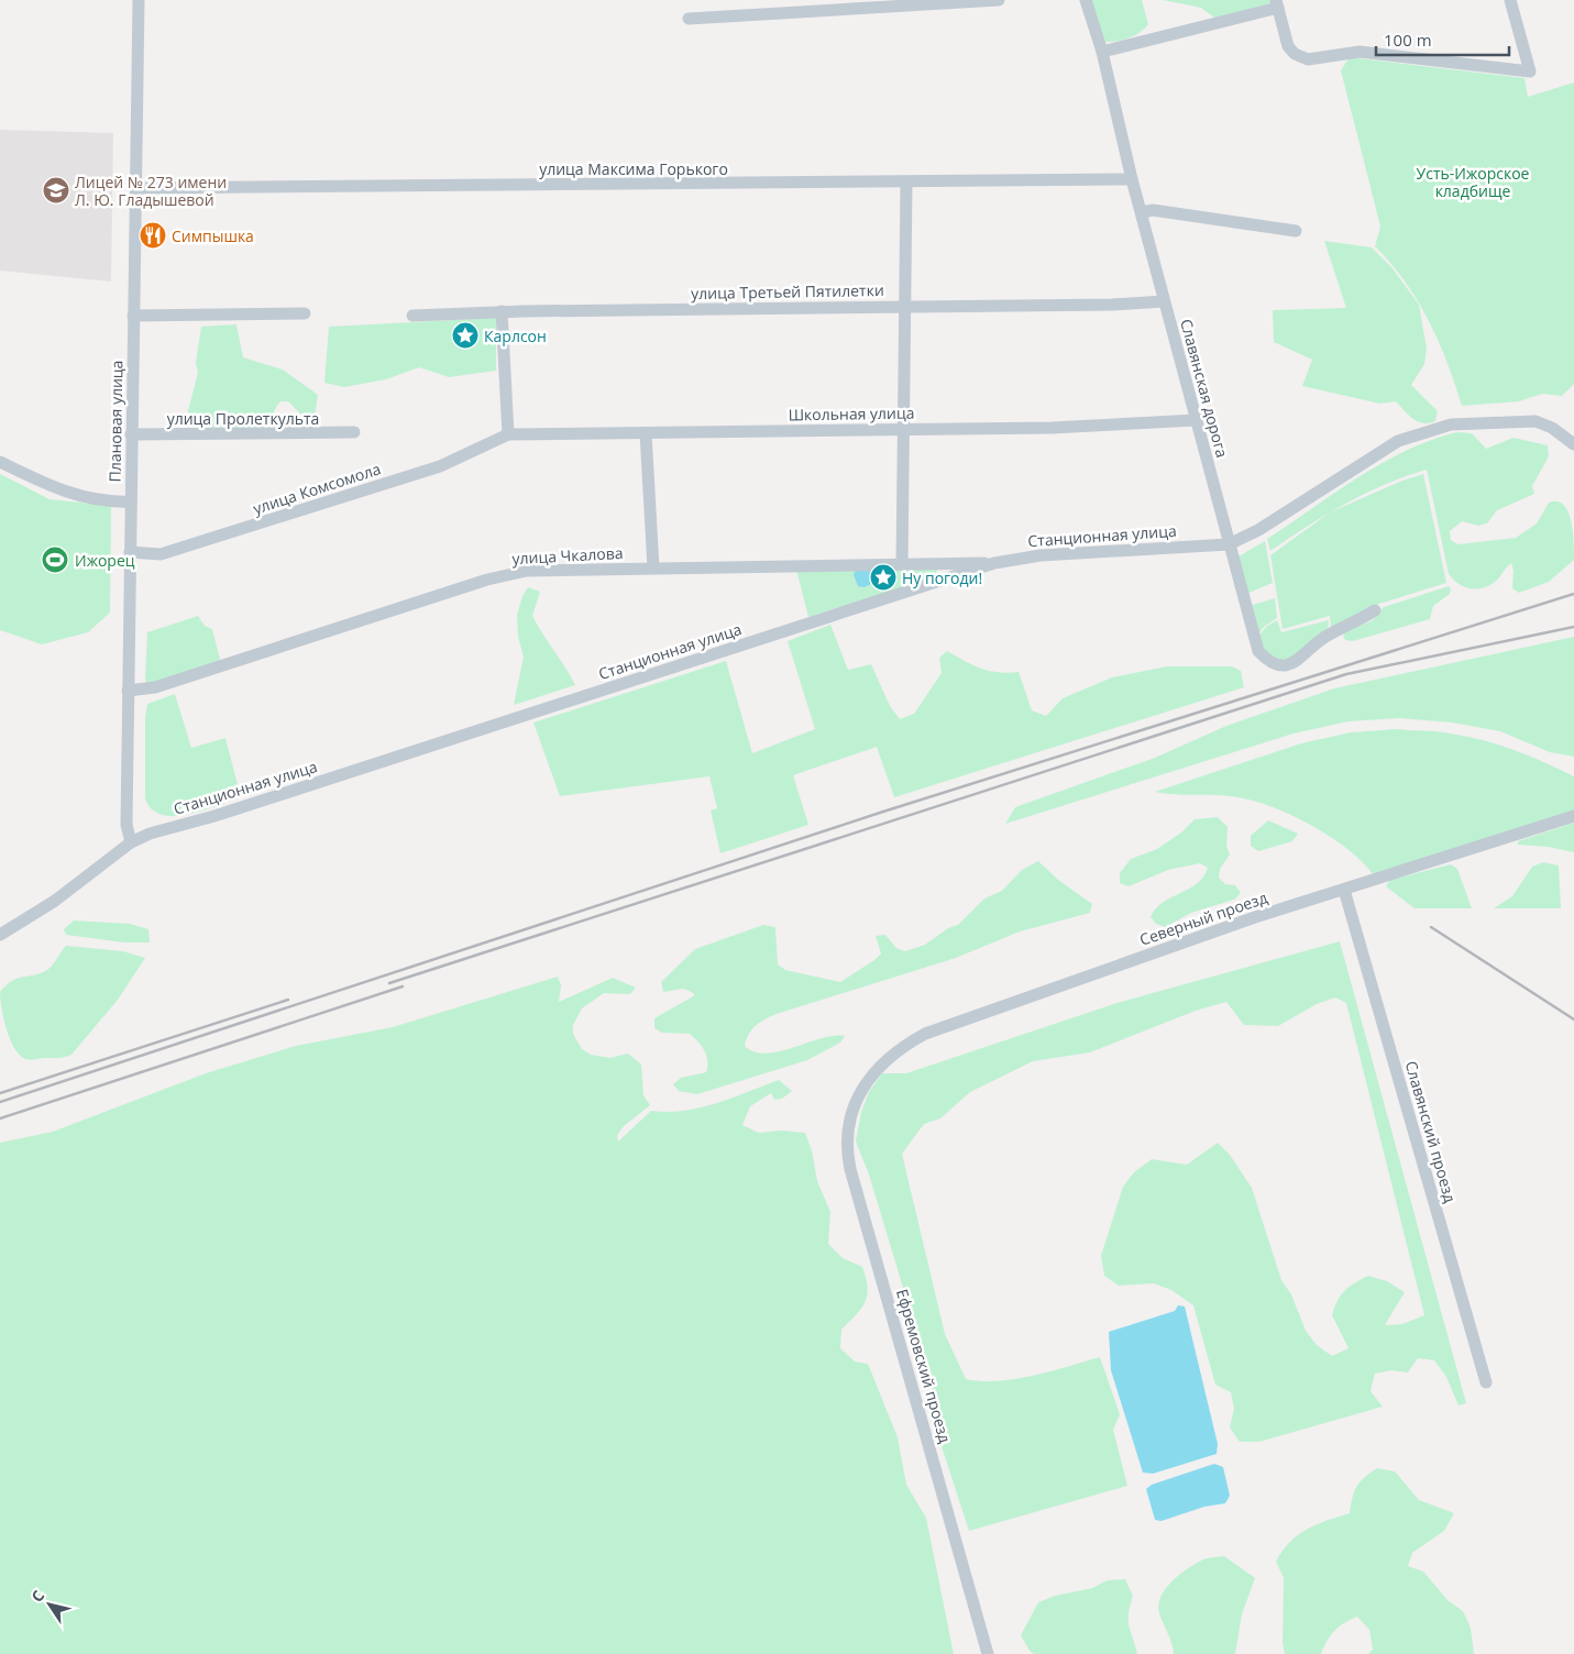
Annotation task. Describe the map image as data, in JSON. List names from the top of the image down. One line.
{"streets":{"street":["улица Максима Горького","улица Третьей Пятилетки","Славянская дорога","Школьная улица","улица Пролеткульта","Плановая улица","улица Комсомола","Станционная улица","улица Чкалова","Северный проезд","Славянский проезд","Ефремовский проезд"]},"crossings":[["улица Максима Горького","Славянская дорога"],["улица Максима Горького","Плановая улица"],["улица Третьей Пятилетки","Славянская дорога"],["Славянская дорога","Школьная улица"],["Славянская дорога","Станционная улица"],["Школьная улица","улица Комсомола"],["улица Пролеткульта","Плановая улица"],["Плановая улица","улица Комсомола"],["Плановая улица","Станционная улица"],["Плановая улица","улица Чкалова"],["Станционная улица","улица Чкалова"],["Северный проезд","Славянский проезд"],["Северный проезд","Ефремовский проезд"]],"parks":["Усть-Ижорское кладбище"],"places":{"school or university":["Лицей № 273 имени Л. Ю. Гладышевой"],"restaurant":["Симпышка"],"place":["Карлсон","Ну погоди!"],"sports":["Ижорец"]},"scale_bar":"100 m","north":"top left"}
